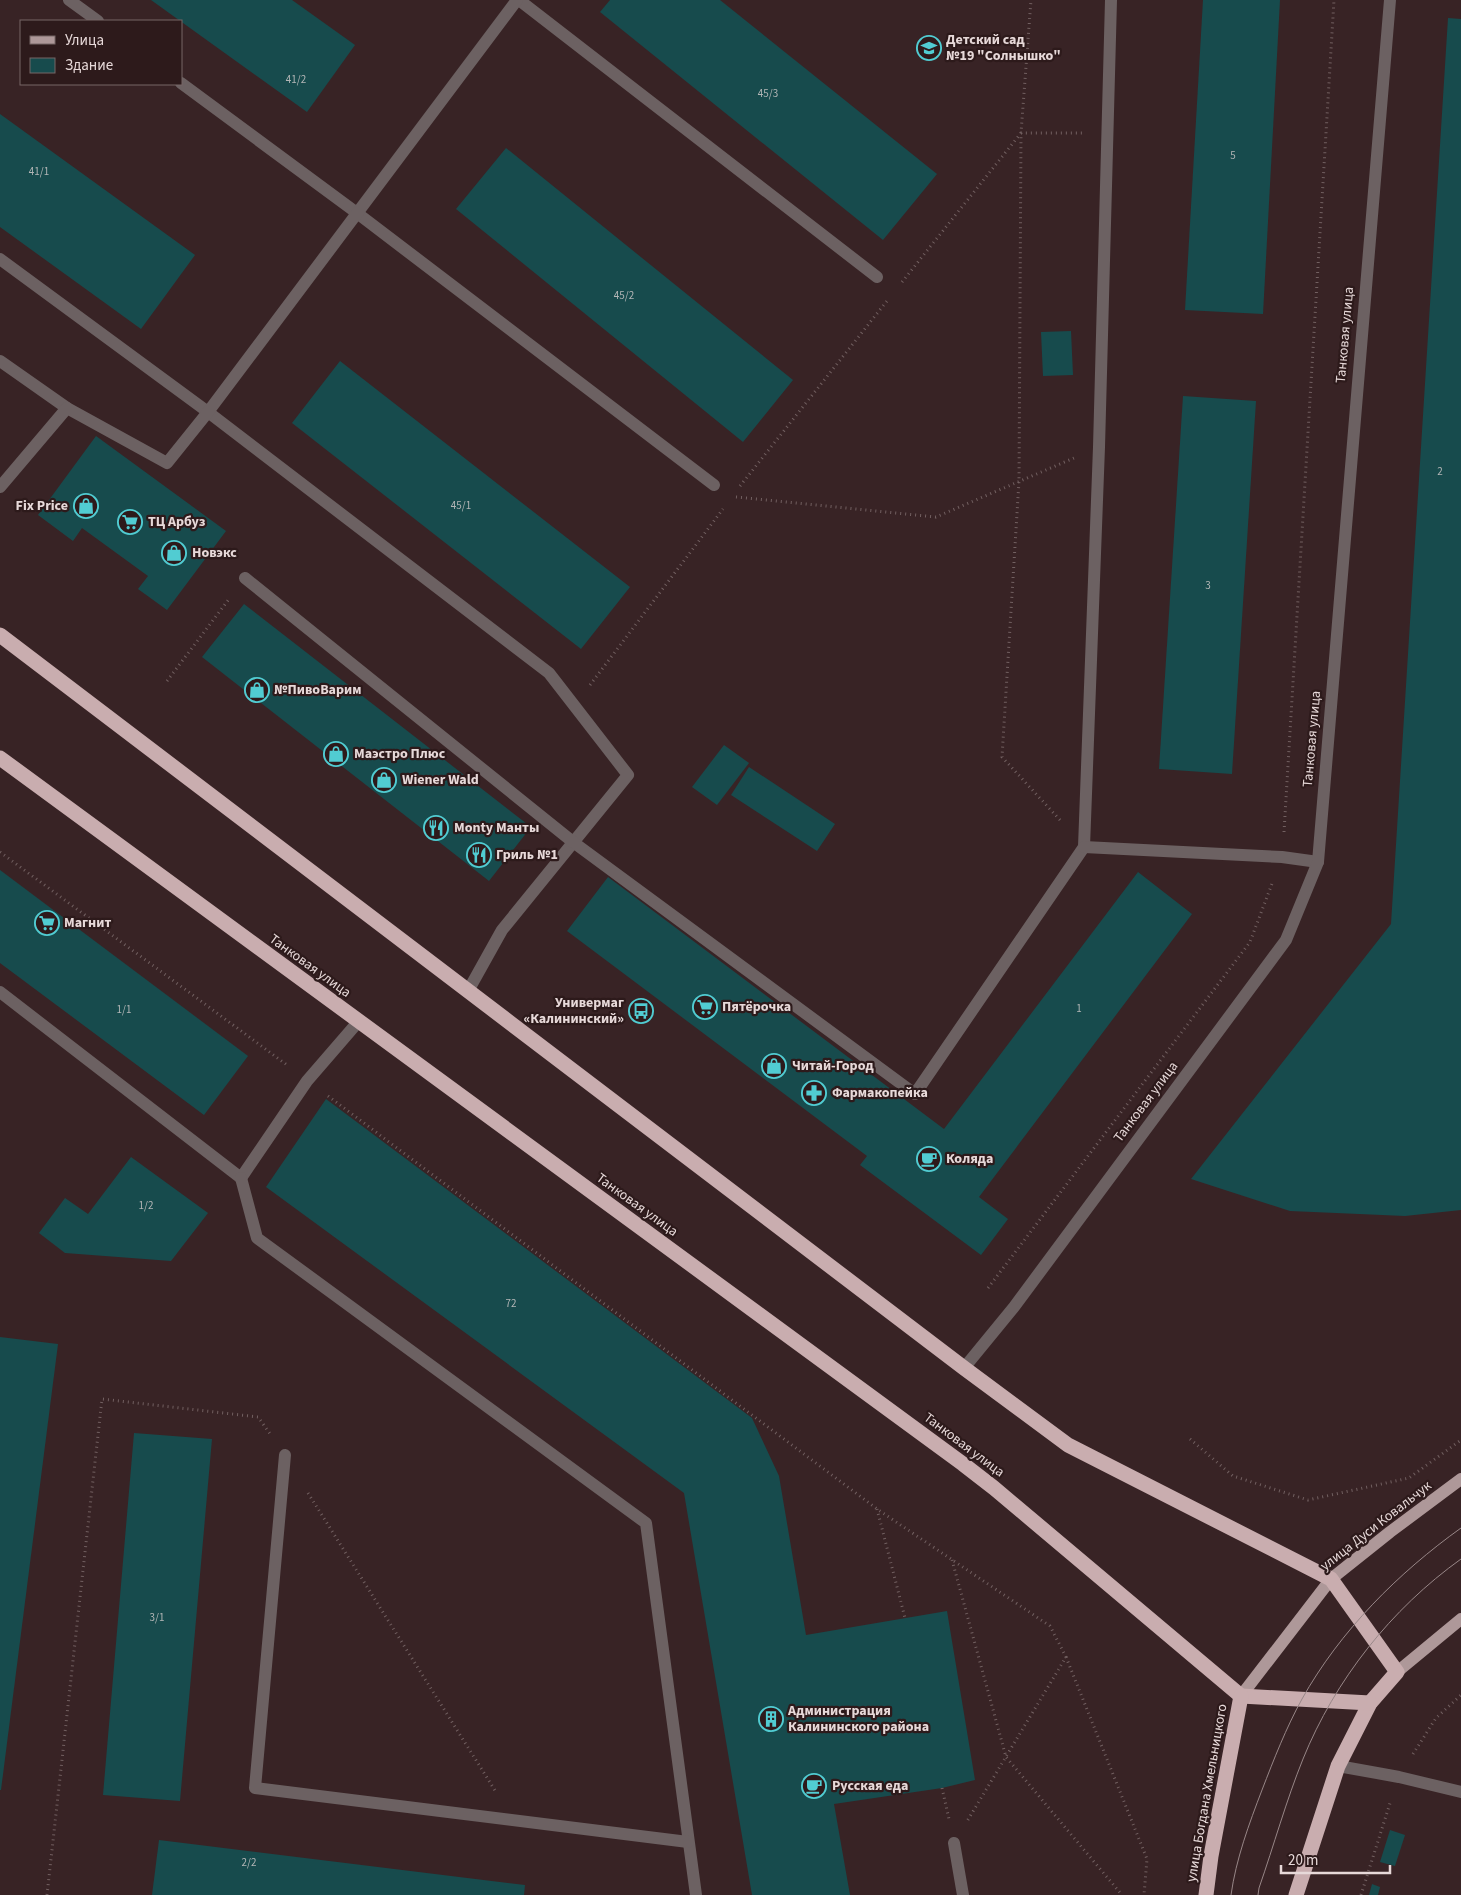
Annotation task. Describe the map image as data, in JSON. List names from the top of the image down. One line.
{"streets":{"highway":["Танковая улица","улица Богдана Хмельницкого"],"main road":["улица Дуси Ковальчук"]},"crossings":[["Танковая улица","улица Дуси Ковальчук"],["Танковая улица","улица Богдана Хмельницкого"],["улица Дуси Ковальчук","улица Богдана Хмельницкого"]],"places":{"school or university":["Детский сад №19 \"Солнышко\""],"shop":["Fix Price","Новэкс","№ПивоВарим","Маэстро Плюс","Wiener Wald","Читай-Город"],"supermarket":["ТЦ Арбуз","Магнит","Пятёрочка"],"restaurant":["Monty Манты","Гриль №1"],"bus stop":["Универмаг «Калининский»"],"pharmacy":["Фармакопейка"],"cafe":["Коляда","Русская еда"],"building":["Администрация Калининского района"]},"house_numbers":["41/2","45/3","5","41/1","45/2","2","45/1","3","1","1/1","1/2","72","3/1","2/2"],"legend":["Улица","Здание"],"scale_bar":"20 m"}
